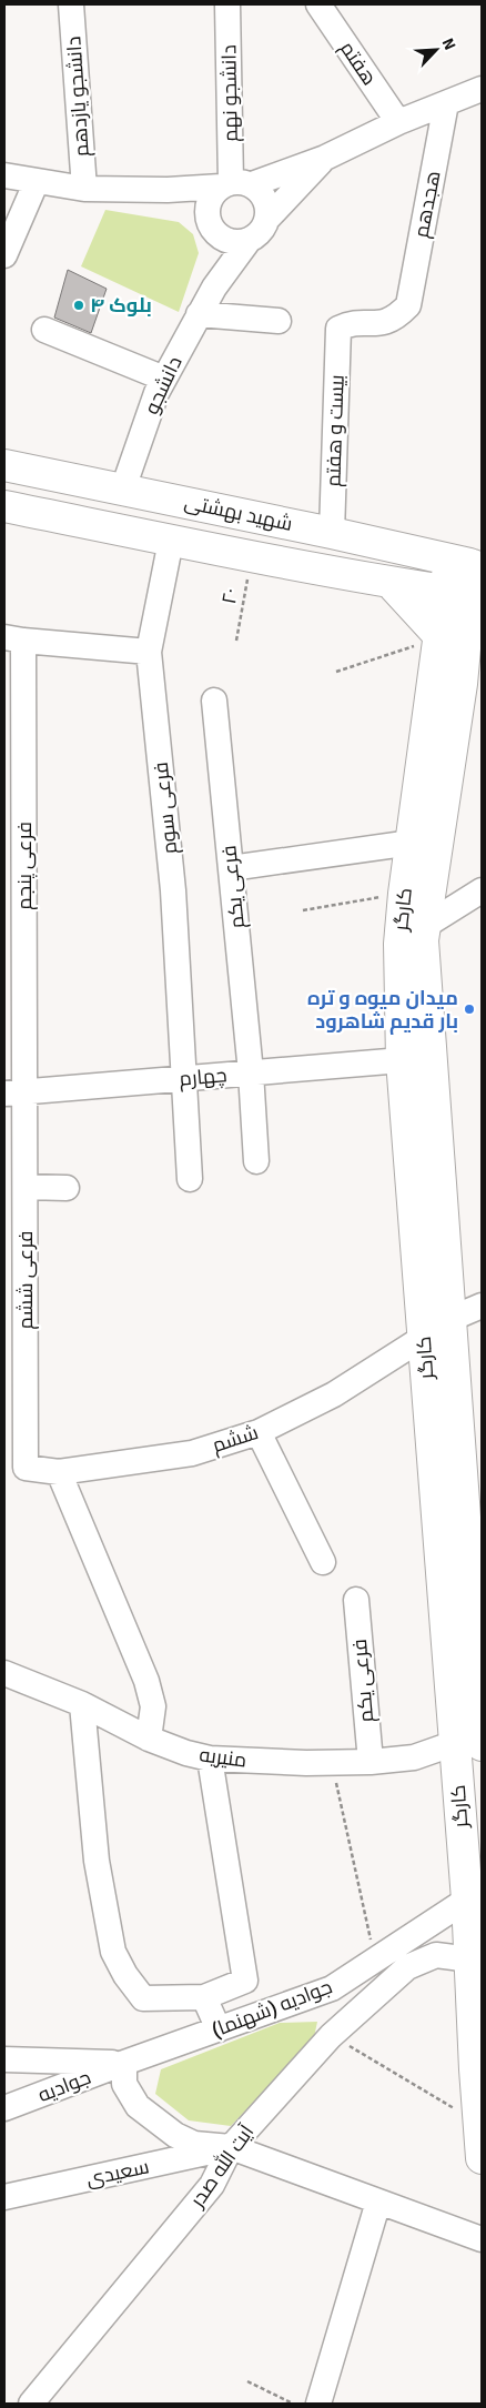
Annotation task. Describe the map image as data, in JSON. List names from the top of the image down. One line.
{"streets":{"main road":["شهید بهشتی","کارگر"],"street":["هفتم","دانشجو نهم","دانشجو یازدهم","هجدهم","دانشجو","بیست و هفتم","فرعی سوم","فرعی پنجم","فرعی یکم","چهارم","فرعی ششم","ششم","منیریه","جوادیه (شهنما)","جوادیه","آیت الله صدر","سعیدی"],"path":["۲۰"]},"crossings":[["دانشجو نهم","دانشجو"],["هجدهم","بیست و هفتم"],["دانشجو","شهید بهشتی"],["بیست و هفتم","شهید بهشتی"],["شهید بهشتی","۲۰"],["شهید بهشتی","فرعی سوم"],["شهید بهشتی","کارگر"],["فرعی سوم","چهارم"],["فرعی پنجم","چهارم"],["فرعی پنجم","فرعی ششم"],["فرعی یکم","چهارم"],["فرعی یکم","منیریه"],["کارگر","چهارم"],["کارگر","ششم"],["کارگر","منیریه"],["کارگر","جوادیه (شهنما)"],["کارگر","آیت الله صدر"],["چهارم","فرعی ششم"],["فرعی ششم","ششم"],["جوادیه (شهنما)","جوادیه"],["آیت الله صدر","سعیدی"]],"places":["بلوک ۴","میدان میوه و تره بار قدیم شاهرود"],"north":"top right"}
